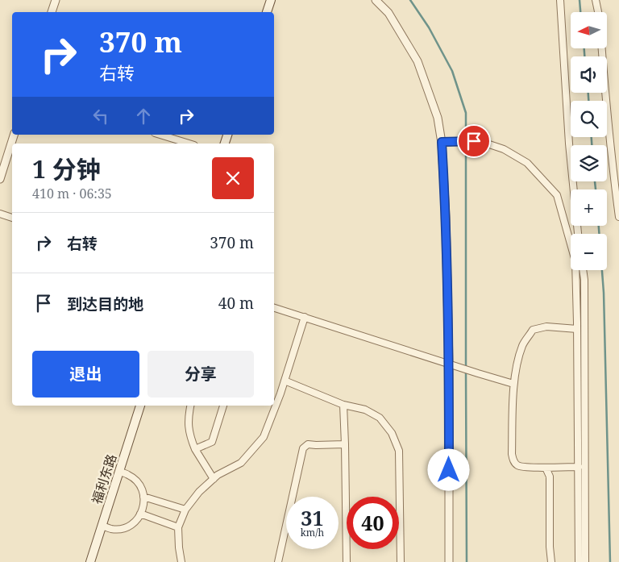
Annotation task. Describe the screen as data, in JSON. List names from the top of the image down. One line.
{"streets":{"main road":["福利东路"]},"north":"left","page":{"map_buttons":["+","−"],"turn":["370 m","右转"],"heading":["1 分钟","410 m · 06:35"],"list":[{"name":"右转","value":"370 m"},{"name":"到达目的地","value":"40 m"}],"buttons":["退出","分享"],"speed":"31 km/h","limit":"40"}}
